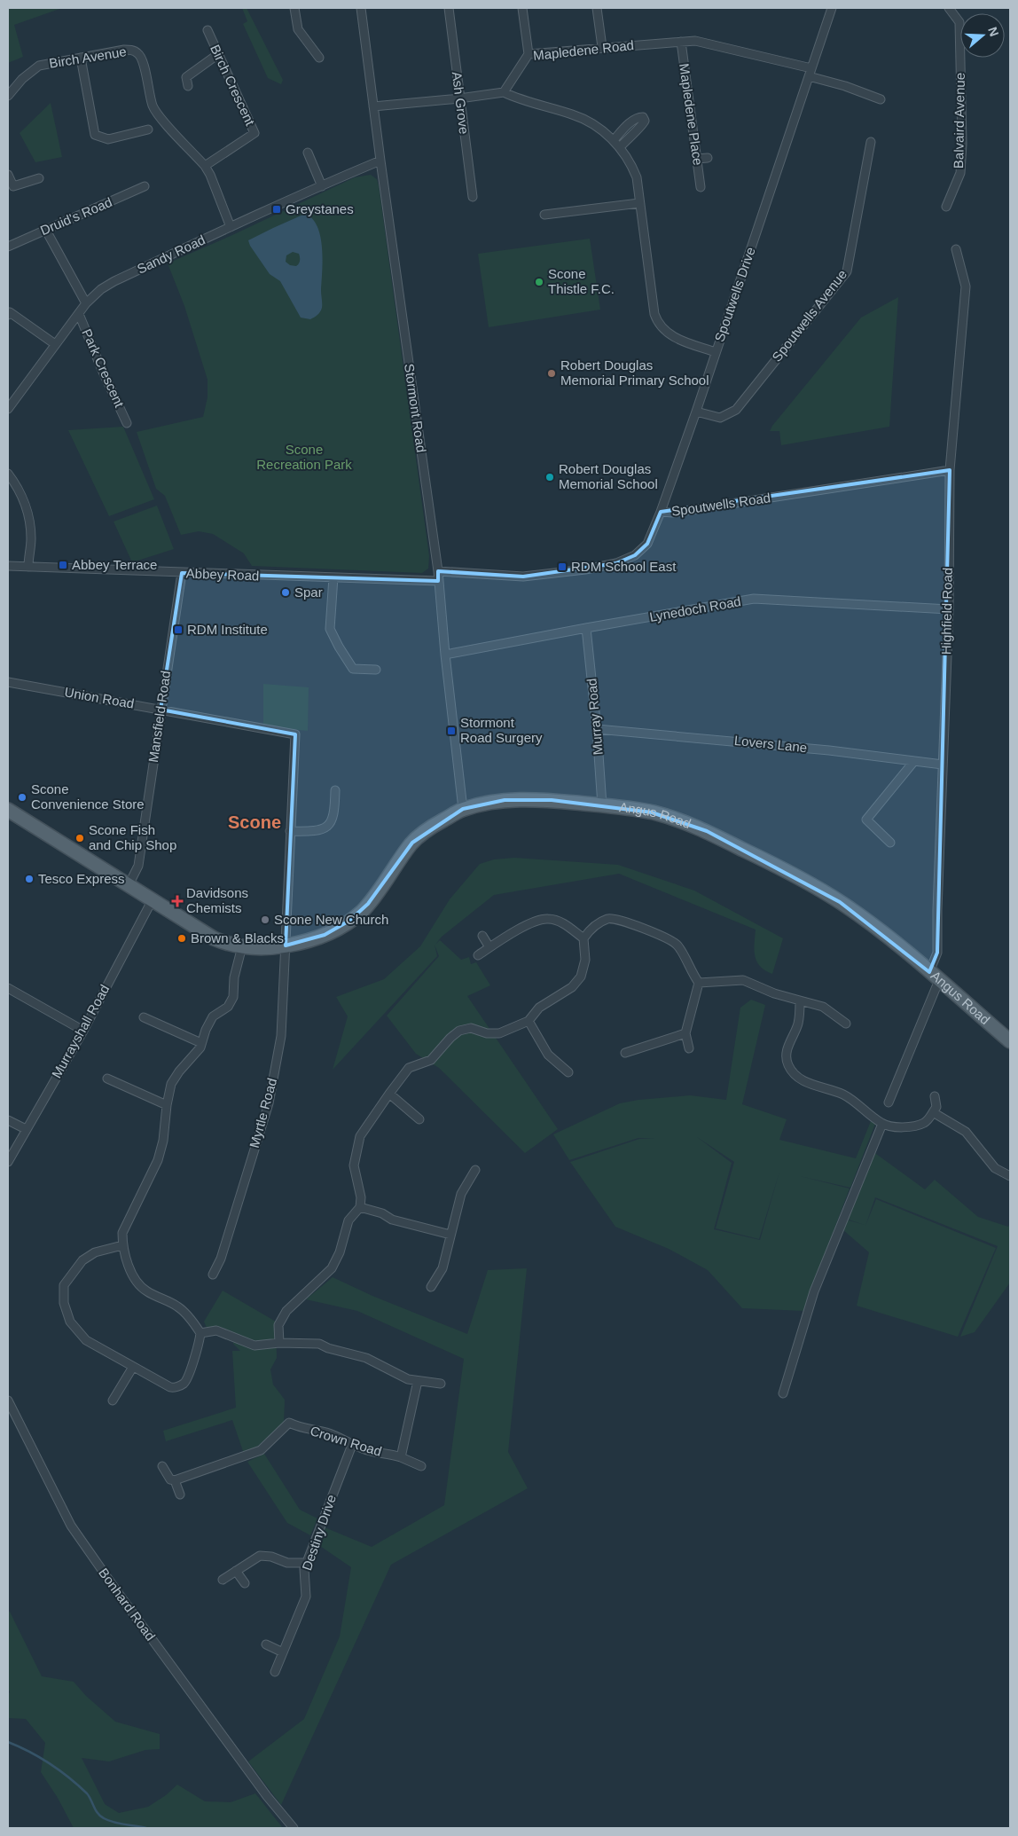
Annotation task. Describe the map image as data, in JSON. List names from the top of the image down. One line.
{"streets":{"main road":["Angus Road"],"street":["Mapledene Road","Birch Avenue","Birch Crescent","Ash Grove","Mapledene Place","Balvaird Avenue","Druid's Road","Sandy Road","Spoutwells Drive","Spoutwells Avenue","Park Crescent","Stormont Road","Spoutwells Road","Abbey Road","Lynedoch Road","Highfield Road","Union Road","Mansfield Road","Murray Road","Lovers Lane","Murrayshall Road","Myrtle Road","Crown Road","Destiny Drive","Bonhard Road"]},"crossings":[["Mapledene Road","Mapledene Place"],["Mapledene Road","Spoutwells Drive"],["Birch Avenue","Birch Crescent"],["Birch Avenue","Sandy Road"],["Sandy Road","Park Crescent"],["Sandy Road","Stormont Road"],["Spoutwells Drive","Spoutwells Avenue"],["Spoutwells Drive","Spoutwells Road"],["Stormont Road","Spoutwells Road"],["Stormont Road","Abbey Road"],["Stormont Road","Lynedoch Road"],["Stormont Road","Angus Road"],["Spoutwells Road","Highfield Road"],["Abbey Road","Mansfield Road"],["Lynedoch Road","Highfield Road"],["Lynedoch Road","Murray Road"],["Highfield Road","Lovers Lane"],["Highfield Road","Angus Road"],["Union Road","Mansfield Road"],["Union Road","Myrtle Road"],["Mansfield Road","Angus Road"],["Murray Road","Lovers Lane"],["Murray Road","Angus Road"],["Angus Road","Murrayshall Road"],["Angus Road","Myrtle Road"],["Crown Road","Destiny Drive"]],"districts":["Scone"],"parks":["Scone Recreation Park"],"places":{"transit":["Greystanes","Abbey Terrace","RDM School East","RDM Institute","Stormont Road Surgery"],"other":["Scone Thistle F.C.","Robert Douglas Memorial Primary School","Robert Douglas Memorial School","Spar","Scone Convenience Store","Scone Fish and Chip Shop","Tesco Express","Scone New Church","Brown & Blacks"],"health":["Davidsons Chemists"]},"north":"right"}
